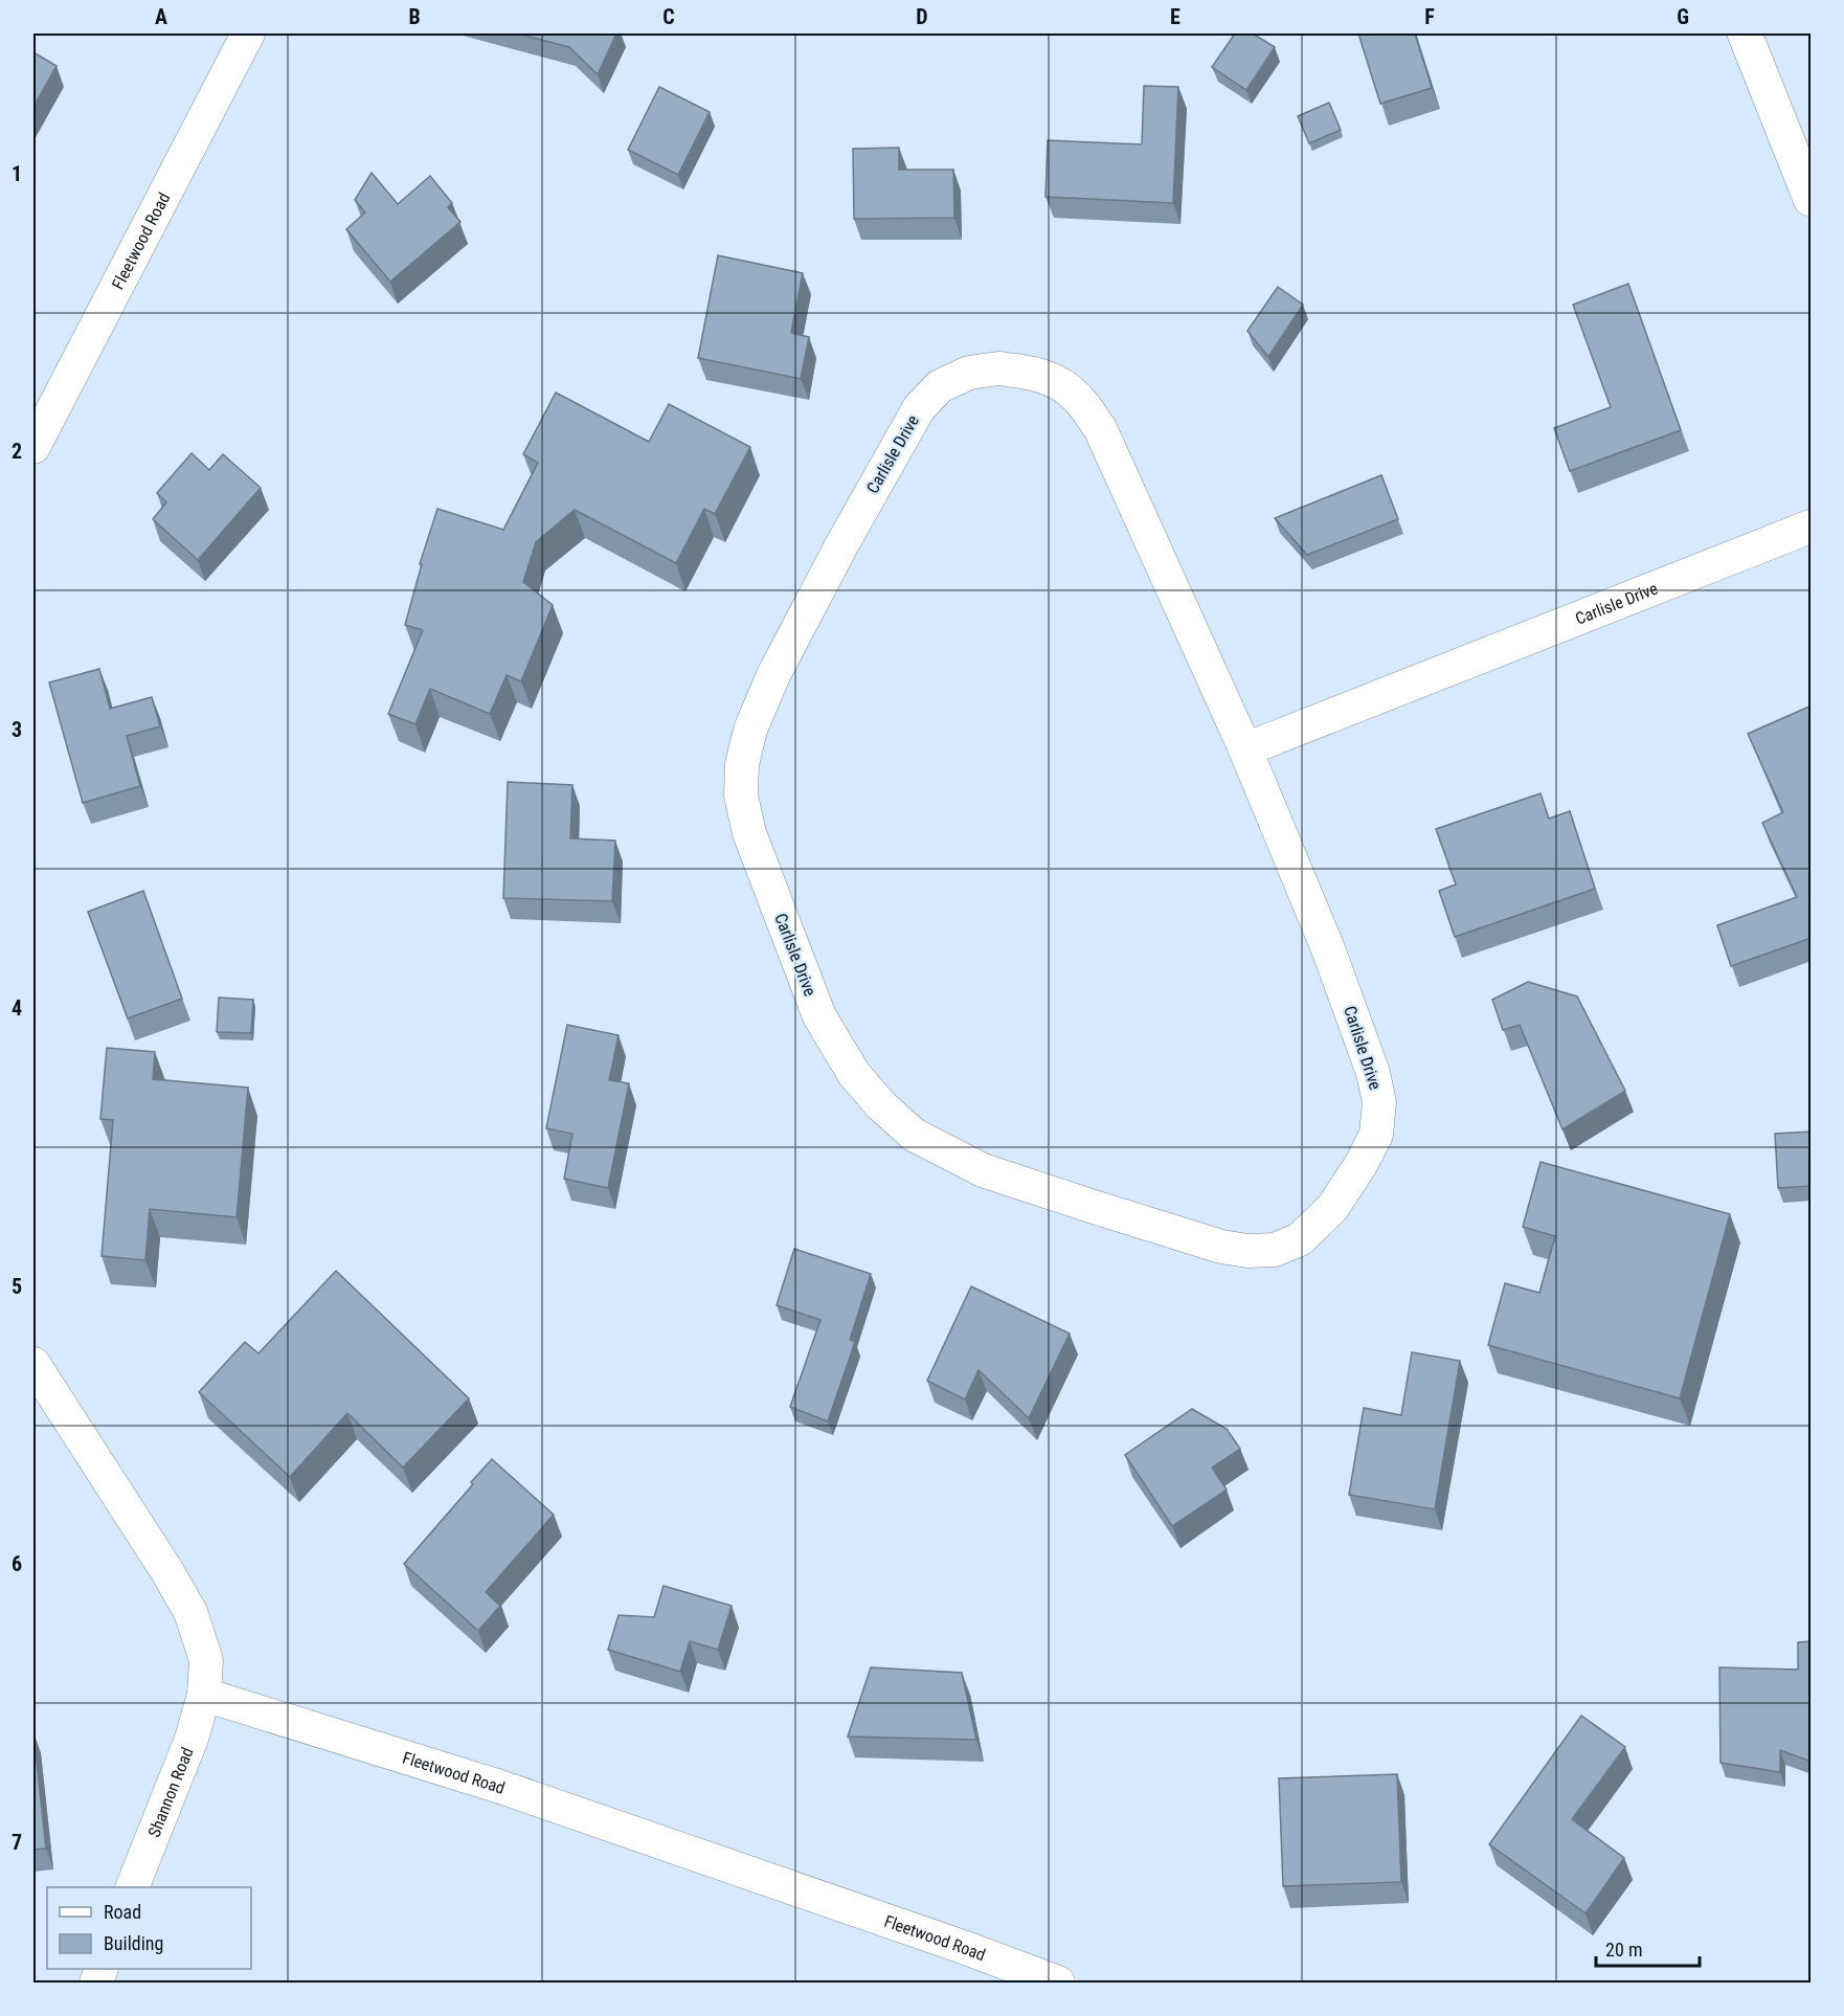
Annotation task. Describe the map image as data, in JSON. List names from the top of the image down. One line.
{"streets":{"street":["Fleetwood Road","Carlisle Drive","Shannon Road"]},"crossings":[["Fleetwood Road","Shannon Road"]],"legend":["Road","Building"],"scale_bar":"20 m","grid":{"columns":["A","B","C","D","E","F","G"],"rows":["1","2","3","4","5","6","7"]}}
